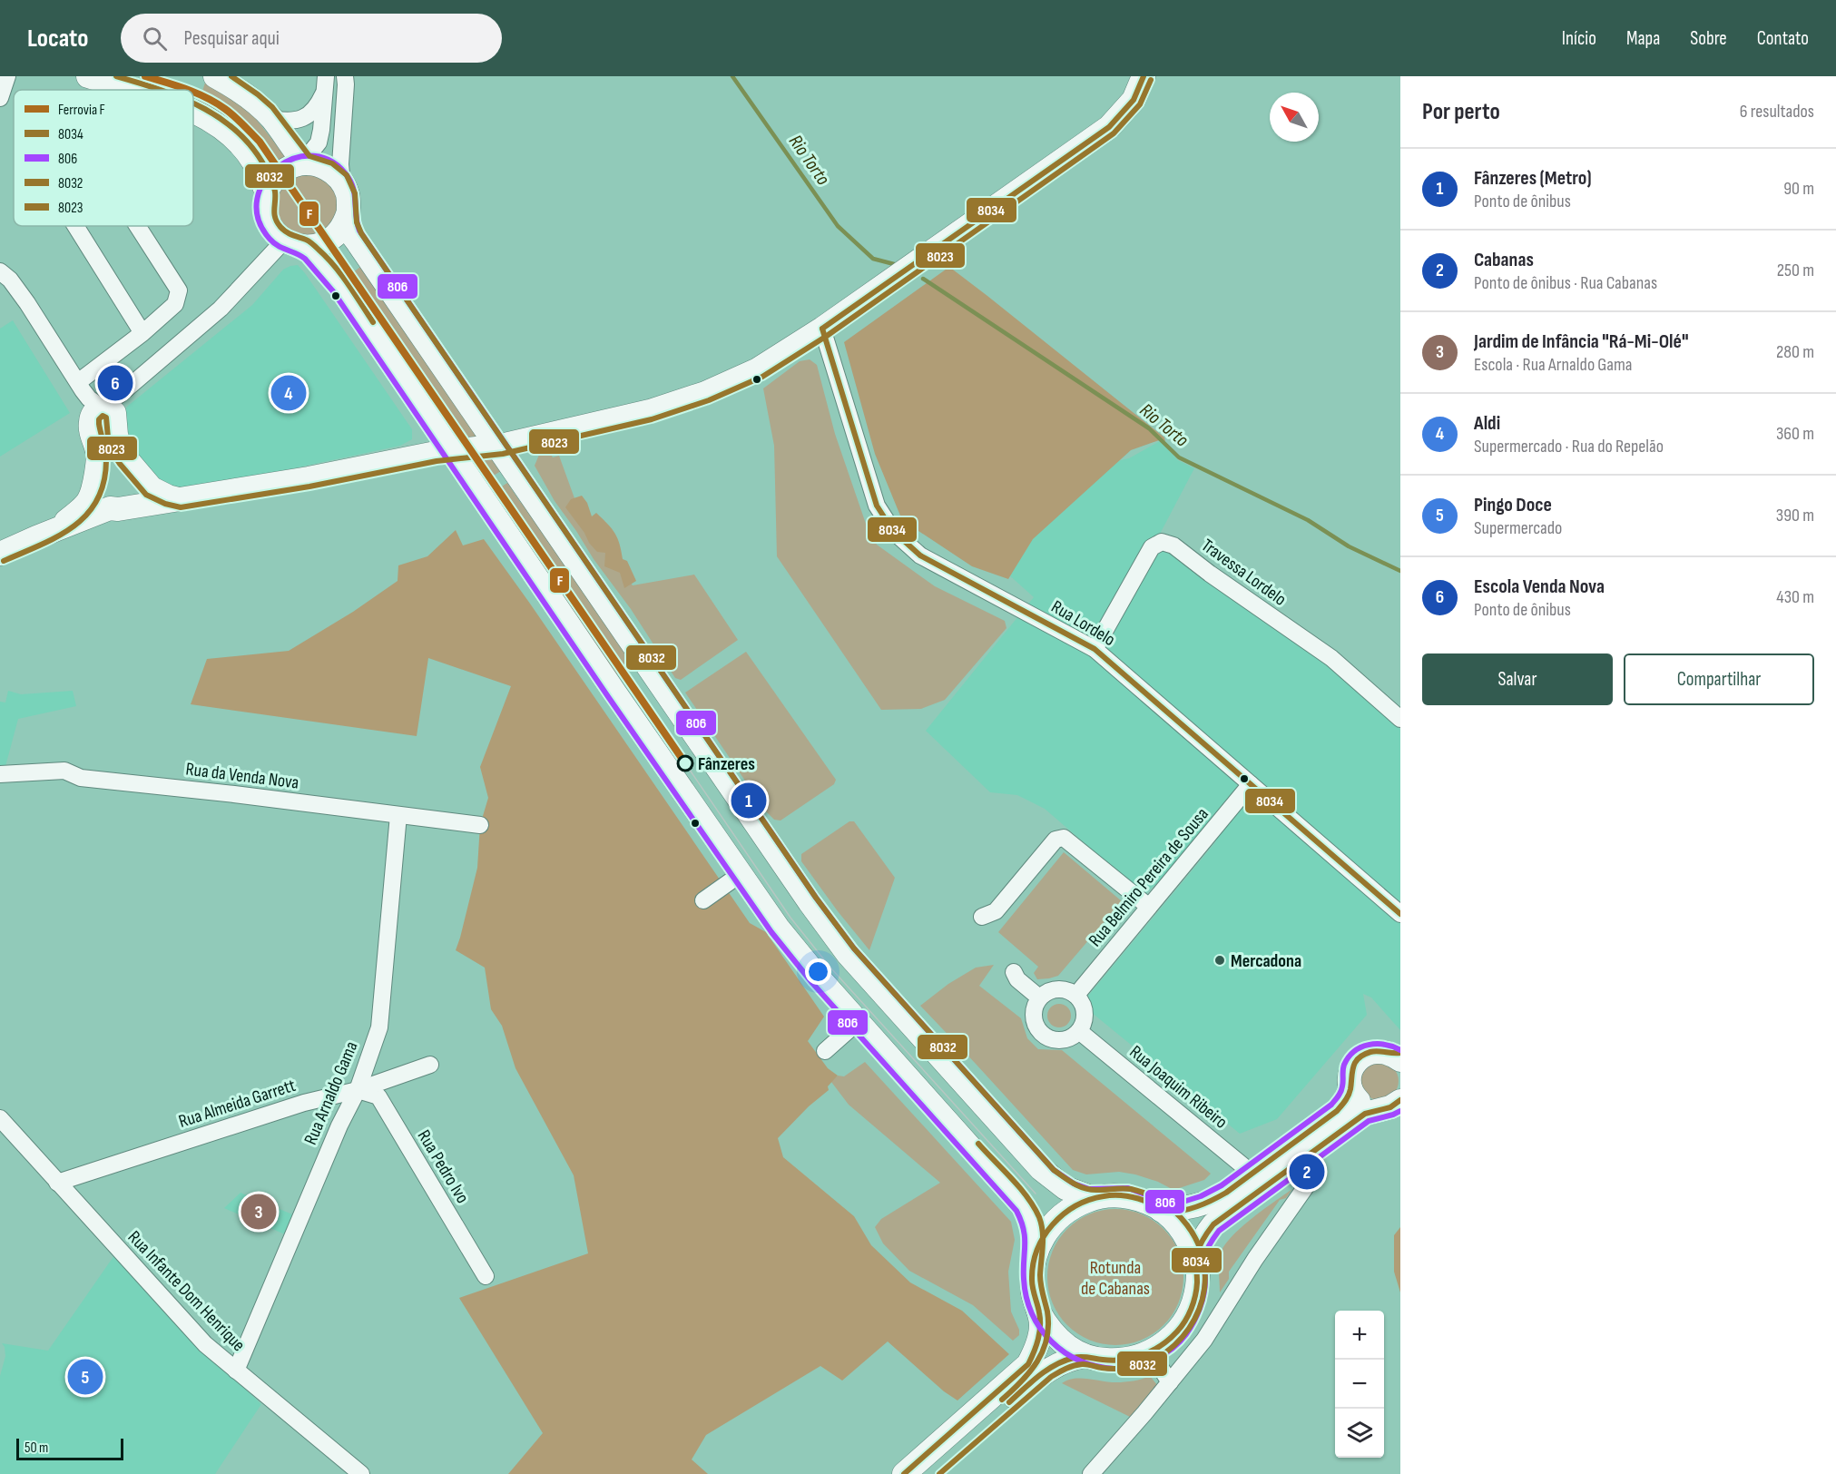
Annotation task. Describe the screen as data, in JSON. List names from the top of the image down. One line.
{"streets":{"street":["Travessa Lordelo","Rua Lordelo","Rua da Venda Nova","Rua Belmiro Pereira de Sousa","Rua Joaquim Ribeiro","Rua Arnaldo Gama","Rua Almeida Garrett","Rua Pedro Ivo","Rua Infante Dom Henrique"]},"crossings":[["Travessa Lordelo","Rua Lordelo"],["Rua Lordelo","Rua Belmiro Pereira de Sousa"],["Rua da Venda Nova","Rua Arnaldo Gama"],["Rua Belmiro Pereira de Sousa","Rua Joaquim Ribeiro"],["Rua Arnaldo Gama","Rua Almeida Garrett"],["Rua Arnaldo Gama","Rua Pedro Ivo"],["Rua Arnaldo Gama","Rua Infante Dom Henrique"],["Rua Almeida Garrett","Rua Pedro Ivo"],["Rua Almeida Garrett","Rua Infante Dom Henrique"]],"water":["Rio Torto"],"parks":["Rotunda de Cabanas"],"places":["Fânzeres","Mercadona"],"lines":["rail line F","transit line 8034","transit line 8032","transit line 8023","transit line 806"],"legend":["Ferrovia F","8034","806","8032","8023"],"scale_bar":"50 m","north":"top left","page":{"header":"Locato","search":"Pesquisar aqui","nav":["Início","Mapa","Sobre","Contato"],"heading":["Por perto","6 resultados"],"list":[{"mark":"1","name":"Fânzeres (Metro)","note":"Ponto de ônibus","value":"90 m"},{"mark":"2","name":"Cabanas","note":"Ponto de ônibus · Rua Cabanas","value":"250 m"},{"mark":"3","name":"Jardim de Infância \"Rá-Mi-Olé\"","note":"Escola · Rua Arnaldo Gama","value":"280 m"},{"mark":"4","name":"Aldi","note":"Supermercado · Rua do Repelão","value":"360 m"},{"mark":"5","name":"Pingo Doce","note":"Supermercado","value":"390 m"},{"mark":"6","name":"Escola Venda Nova","note":"Ponto de ônibus","value":"430 m"}],"pins":["6","4","1","2","3","5"],"buttons":["Salvar","Compartilhar"],"map_buttons":["+","−"],"scale":"50 m"}}
